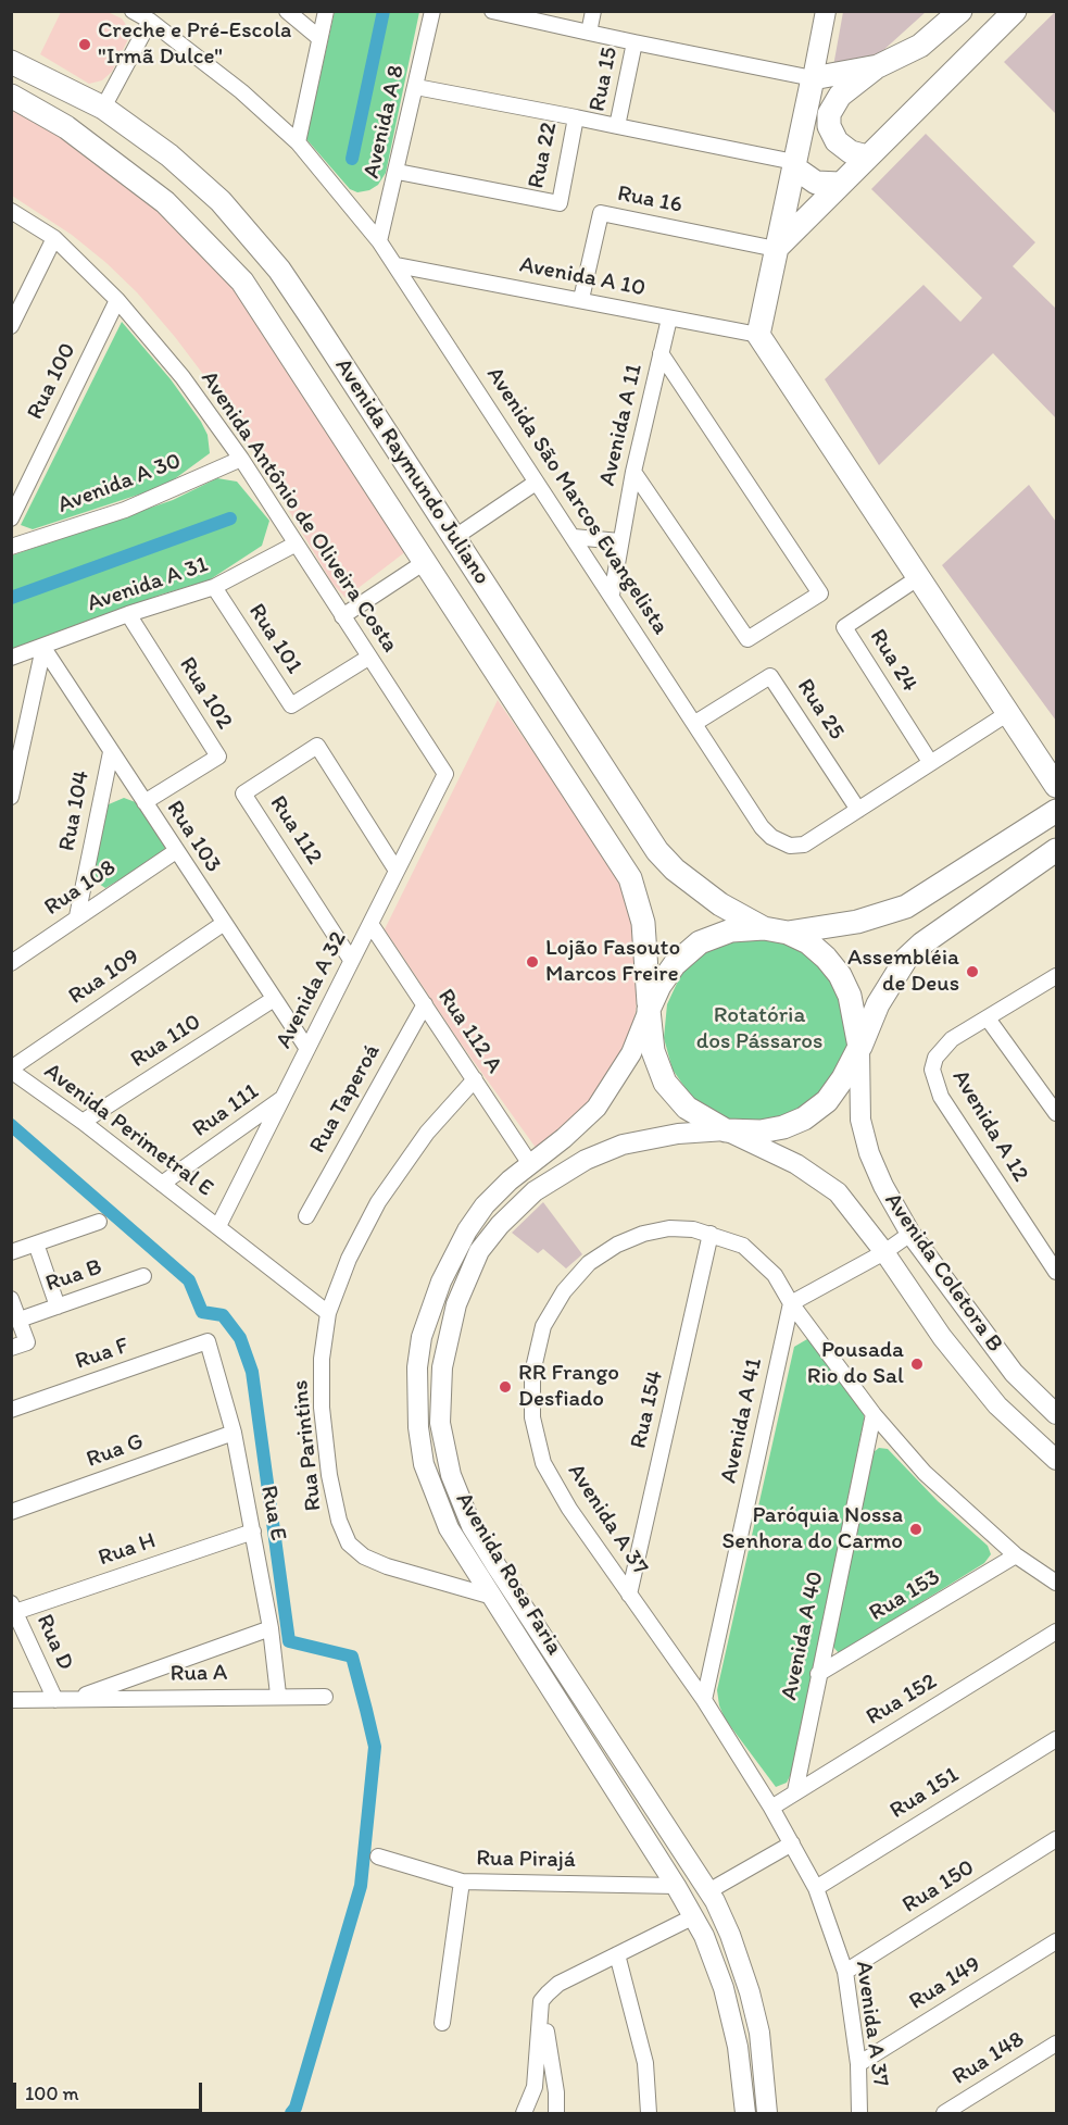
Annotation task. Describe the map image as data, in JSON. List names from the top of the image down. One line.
{"streets":{"main road":["Avenida Raymundo Juliano","Avenida Coletora B"],"street":["Rua 15","Avenida A 8","Rua 22","Rua 16","Avenida A 10","Rua 100","Avenida A 11","Avenida A 30","Avenida São Marcos Evangelista","Avenida Antônio de Oliveira Costa","Avenida A 31","Rua 101","Rua 24","Rua 102","Rua 25","Rua 104","Rua 112","Rua 103","Rua 108","Rua 109","Avenida A 32","Rua 112 A","Rua 110","Rua Taperoá","Rua 111","Avenida A 12","Avenida Perimetral E","Rua B","Rua F","Rua 154","Avenida A 41","Rua Parintins","Rua G","Rua E","Avenida A 37","Rua H","Avenida Rosa Faria","Rua 153","Avenida A 40","Rua D","Rua A","Rua 152","Rua 151","Rua Pirajá","Rua 150","Rua 149","Rua 148"]},"crossings":[["Avenida A 8","Rua 22"],["Avenida A 8","Avenida São Marcos Evangelista"],["Rua 16","Avenida A 10"],["Avenida A 10","Avenida A 11"],["Avenida A 10","Avenida São Marcos Evangelista"],["Rua 100","Avenida Antônio de Oliveira Costa"],["Avenida A 11","Avenida São Marcos Evangelista"],["Avenida Raymundo Juliano","Avenida Coletora B"],["Avenida Raymundo Juliano","Avenida Rosa Faria"],["Avenida A 30","Avenida Antônio de Oliveira Costa"],["Avenida São Marcos Evangelista","Rua 24"],["Avenida São Marcos Evangelista","Rua 25"],["Avenida Antônio de Oliveira Costa","Avenida A 31"],["Avenida Antônio de Oliveira Costa","Rua 101"],["Avenida Antônio de Oliveira Costa","Avenida A 32"],["Avenida A 31","Rua 101"],["Avenida A 31","Rua 102"],["Avenida A 31","Rua 103"],["Rua 102","Rua 103"],["Rua 104","Rua 103"],["Rua 104","Rua 108"],["Rua 112","Avenida A 32"],["Rua 103","Rua 108"],["Rua 103","Rua 109"],["Rua 103","Avenida A 32"],["Rua 103","Rua 110"],["Rua 109","Avenida Perimetral E"],["Avenida A 32","Rua 112 A"],["Avenida A 32","Rua 111"],["Avenida A 32","Avenida Perimetral E"],["Rua 112 A","Rua Taperoá"],["Rua 112 A","Rua Parintins"],["Rua 112 A","Avenida Rosa Faria"],["Rua 110","Avenida Perimetral E"],["Rua 111","Avenida Perimetral E"],["Avenida Perimetral E","Rua Parintins"],["Avenida Coletora B","Avenida Rosa Faria"],["Rua F","Rua E"],["Rua 154","Avenida A 37"],["Avenida A 41","Avenida A 37"],["Rua Parintins","Avenida Rosa Faria"],["Rua G","Rua E"],["Rua E","Rua H"],["Rua E","Rua A"],["Avenida A 37","Rua 153"],["Avenida A 37","Avenida A 40"],["Avenida A 37","Rua 152"],["Avenida A 37","Rua 151"],["Avenida A 37","Rua 150"],["Avenida A 37","Rua 149"],["Rua H","Rua D"],["Avenida Rosa Faria","Rua Pirajá"],["Rua 153","Avenida A 40"],["Avenida A 40","Rua 152"],["Rua D","Rua A"]],"parks":["Rotatória dos Pássaros"],"places":["Creche e Pré-Escola \"Irmã Dulce\"","Lojão Fasouto Marcos Freire","Assembléia de Deus","Pousada Rio do Sal","RR Frango Desfiado","Paróquia Nossa Senhora do Carmo"],"scale_bar":"100 m"}
